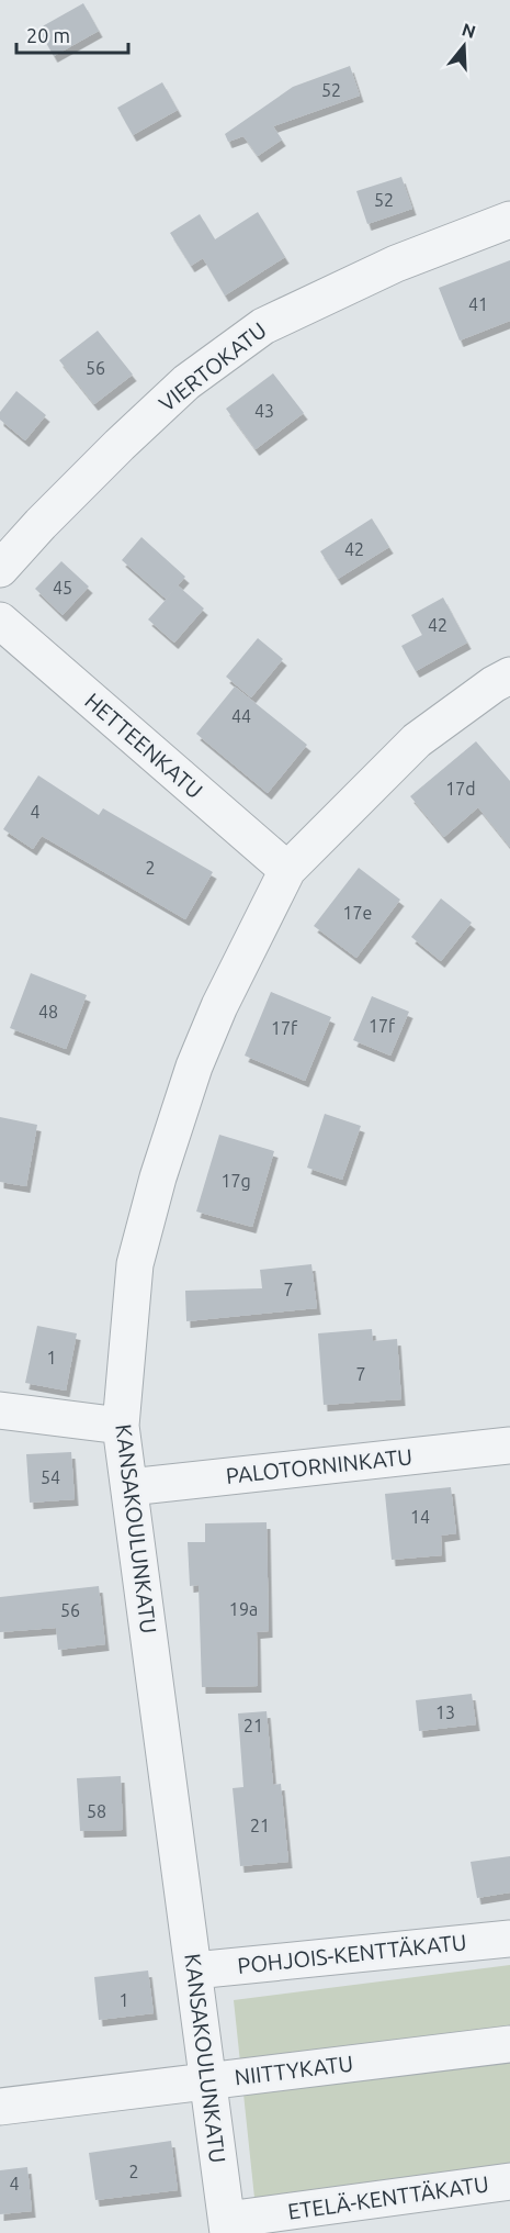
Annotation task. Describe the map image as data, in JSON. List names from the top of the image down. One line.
{"streets":{"street":["VIERTOKATU","HETTEENKATU","PALOTORNINKATU","KANSAKOULUNKATU","POHJOIS-KENTTÄKATU","NIITTYKATU","ETELÄ-KENTTÄKATU"]},"crossings":[["HETTEENKATU","KANSAKOULUNKATU"],["PALOTORNINKATU","KANSAKOULUNKATU"],["KANSAKOULUNKATU","POHJOIS-KENTTÄKATU"],["KANSAKOULUNKATU","NIITTYKATU"],["KANSAKOULUNKATU","ETELÄ-KENTTÄKATU"]],"house_numbers":["52","52","41","56","43","42","45","42","44","17d","4","2","17e","48","17f","17f","17g","7","1","7","54","14","19a","56","13","21","58","21","1","2","4"],"scale_bar":"20 m","north":"top"}
